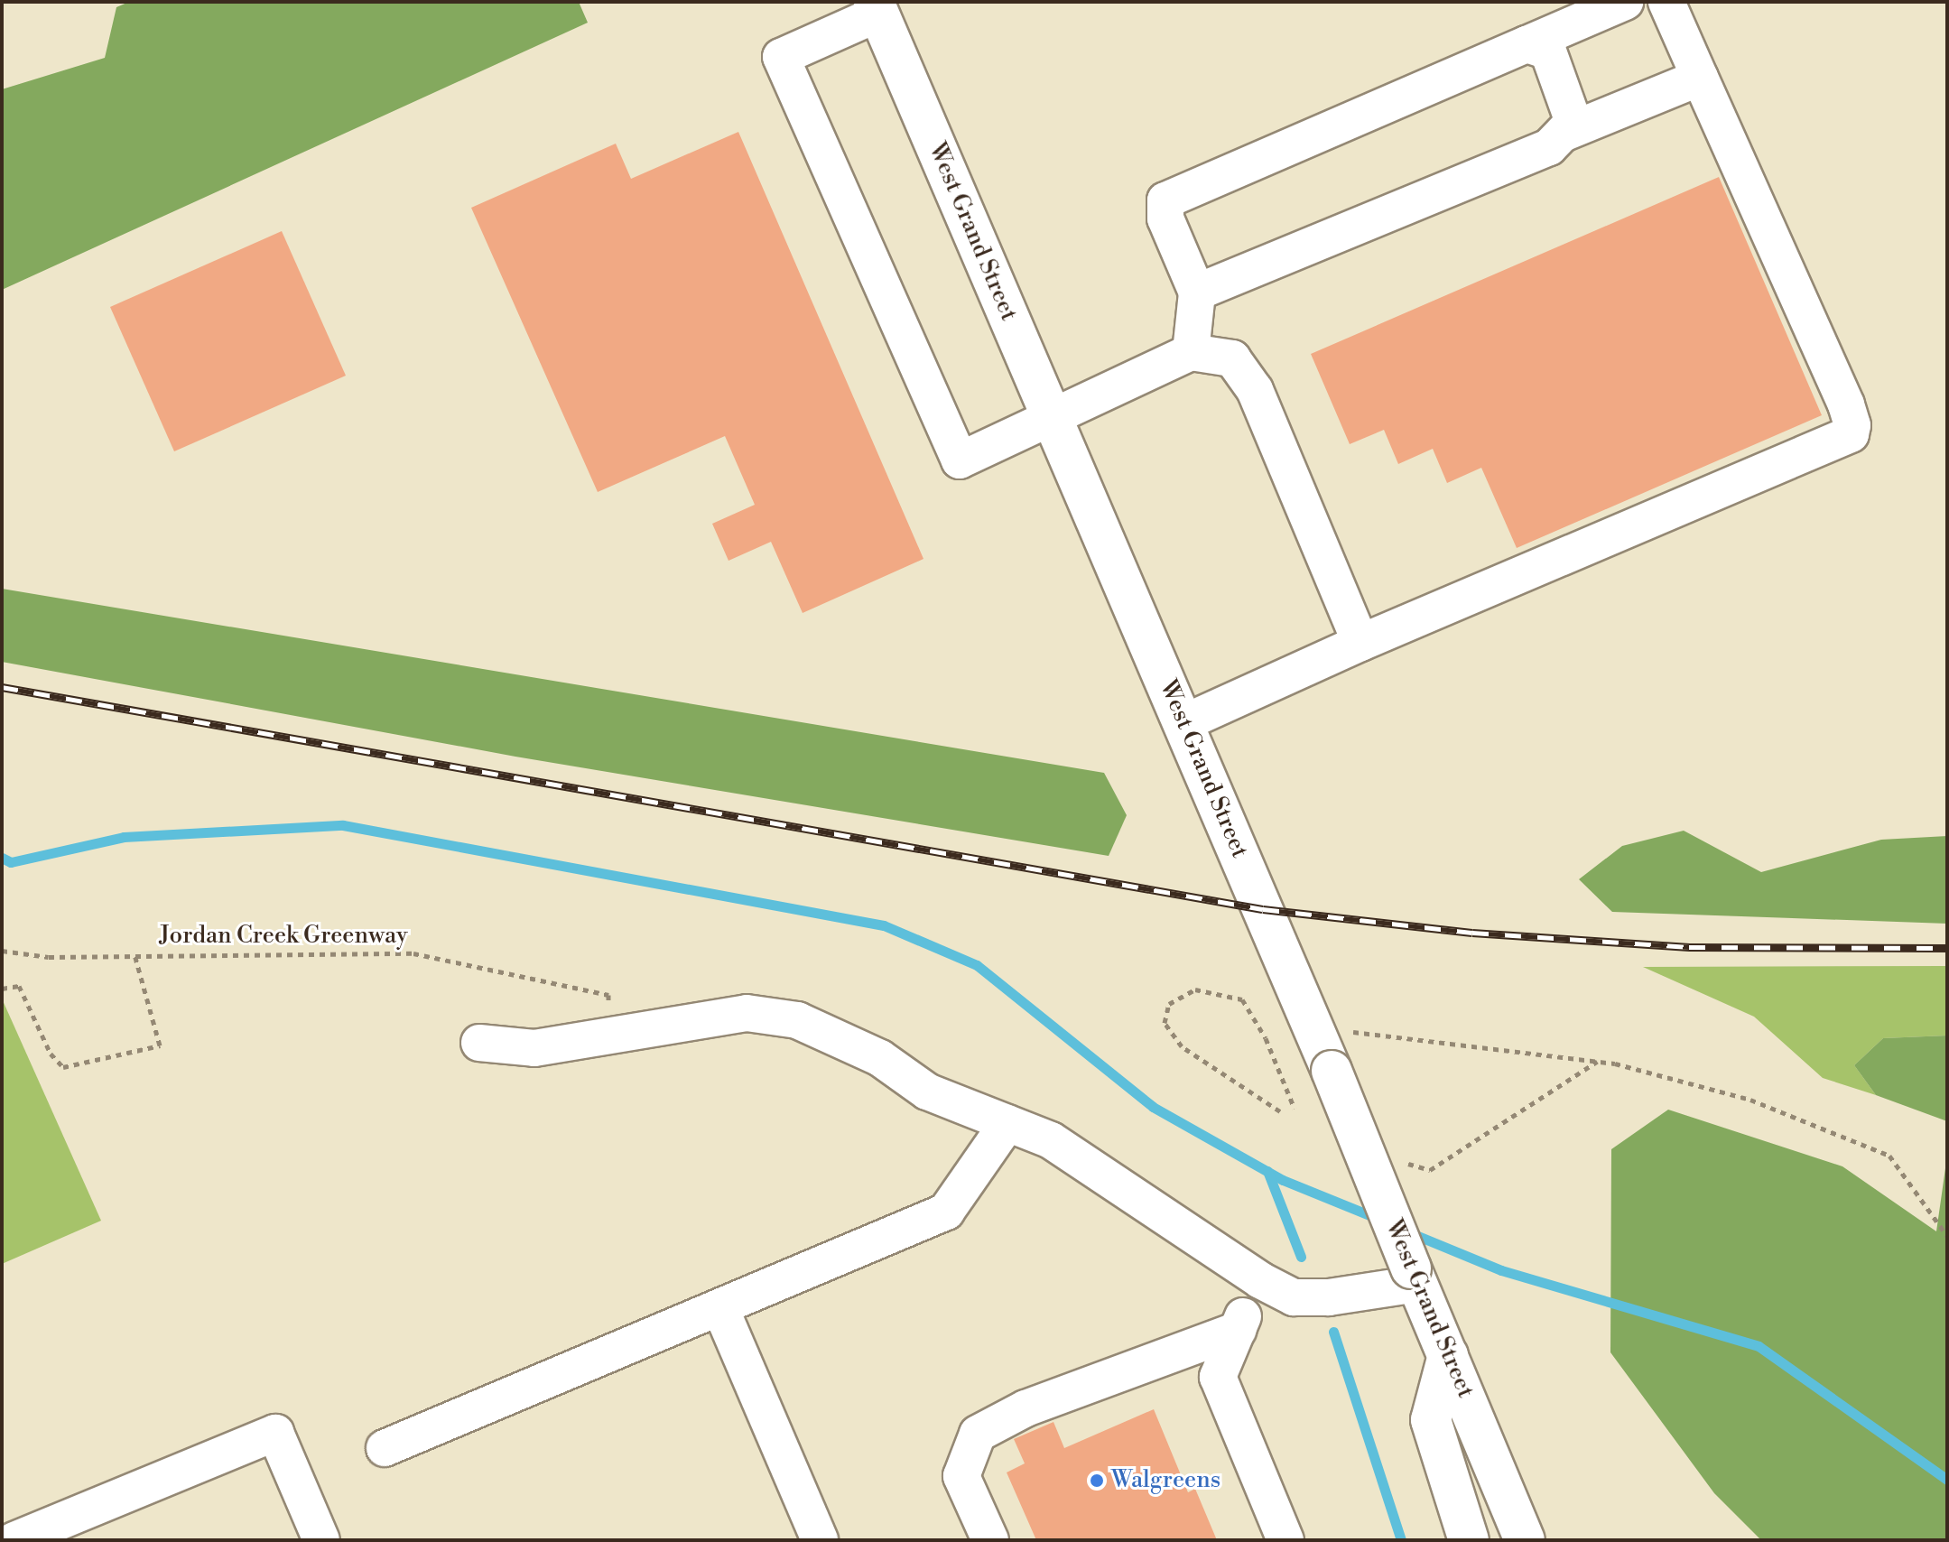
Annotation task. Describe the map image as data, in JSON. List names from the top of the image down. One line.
{"streets":{"main road":["West Grand Street"],"path":["Jordan Creek Greenway"]},"places":["Walgreens"]}
